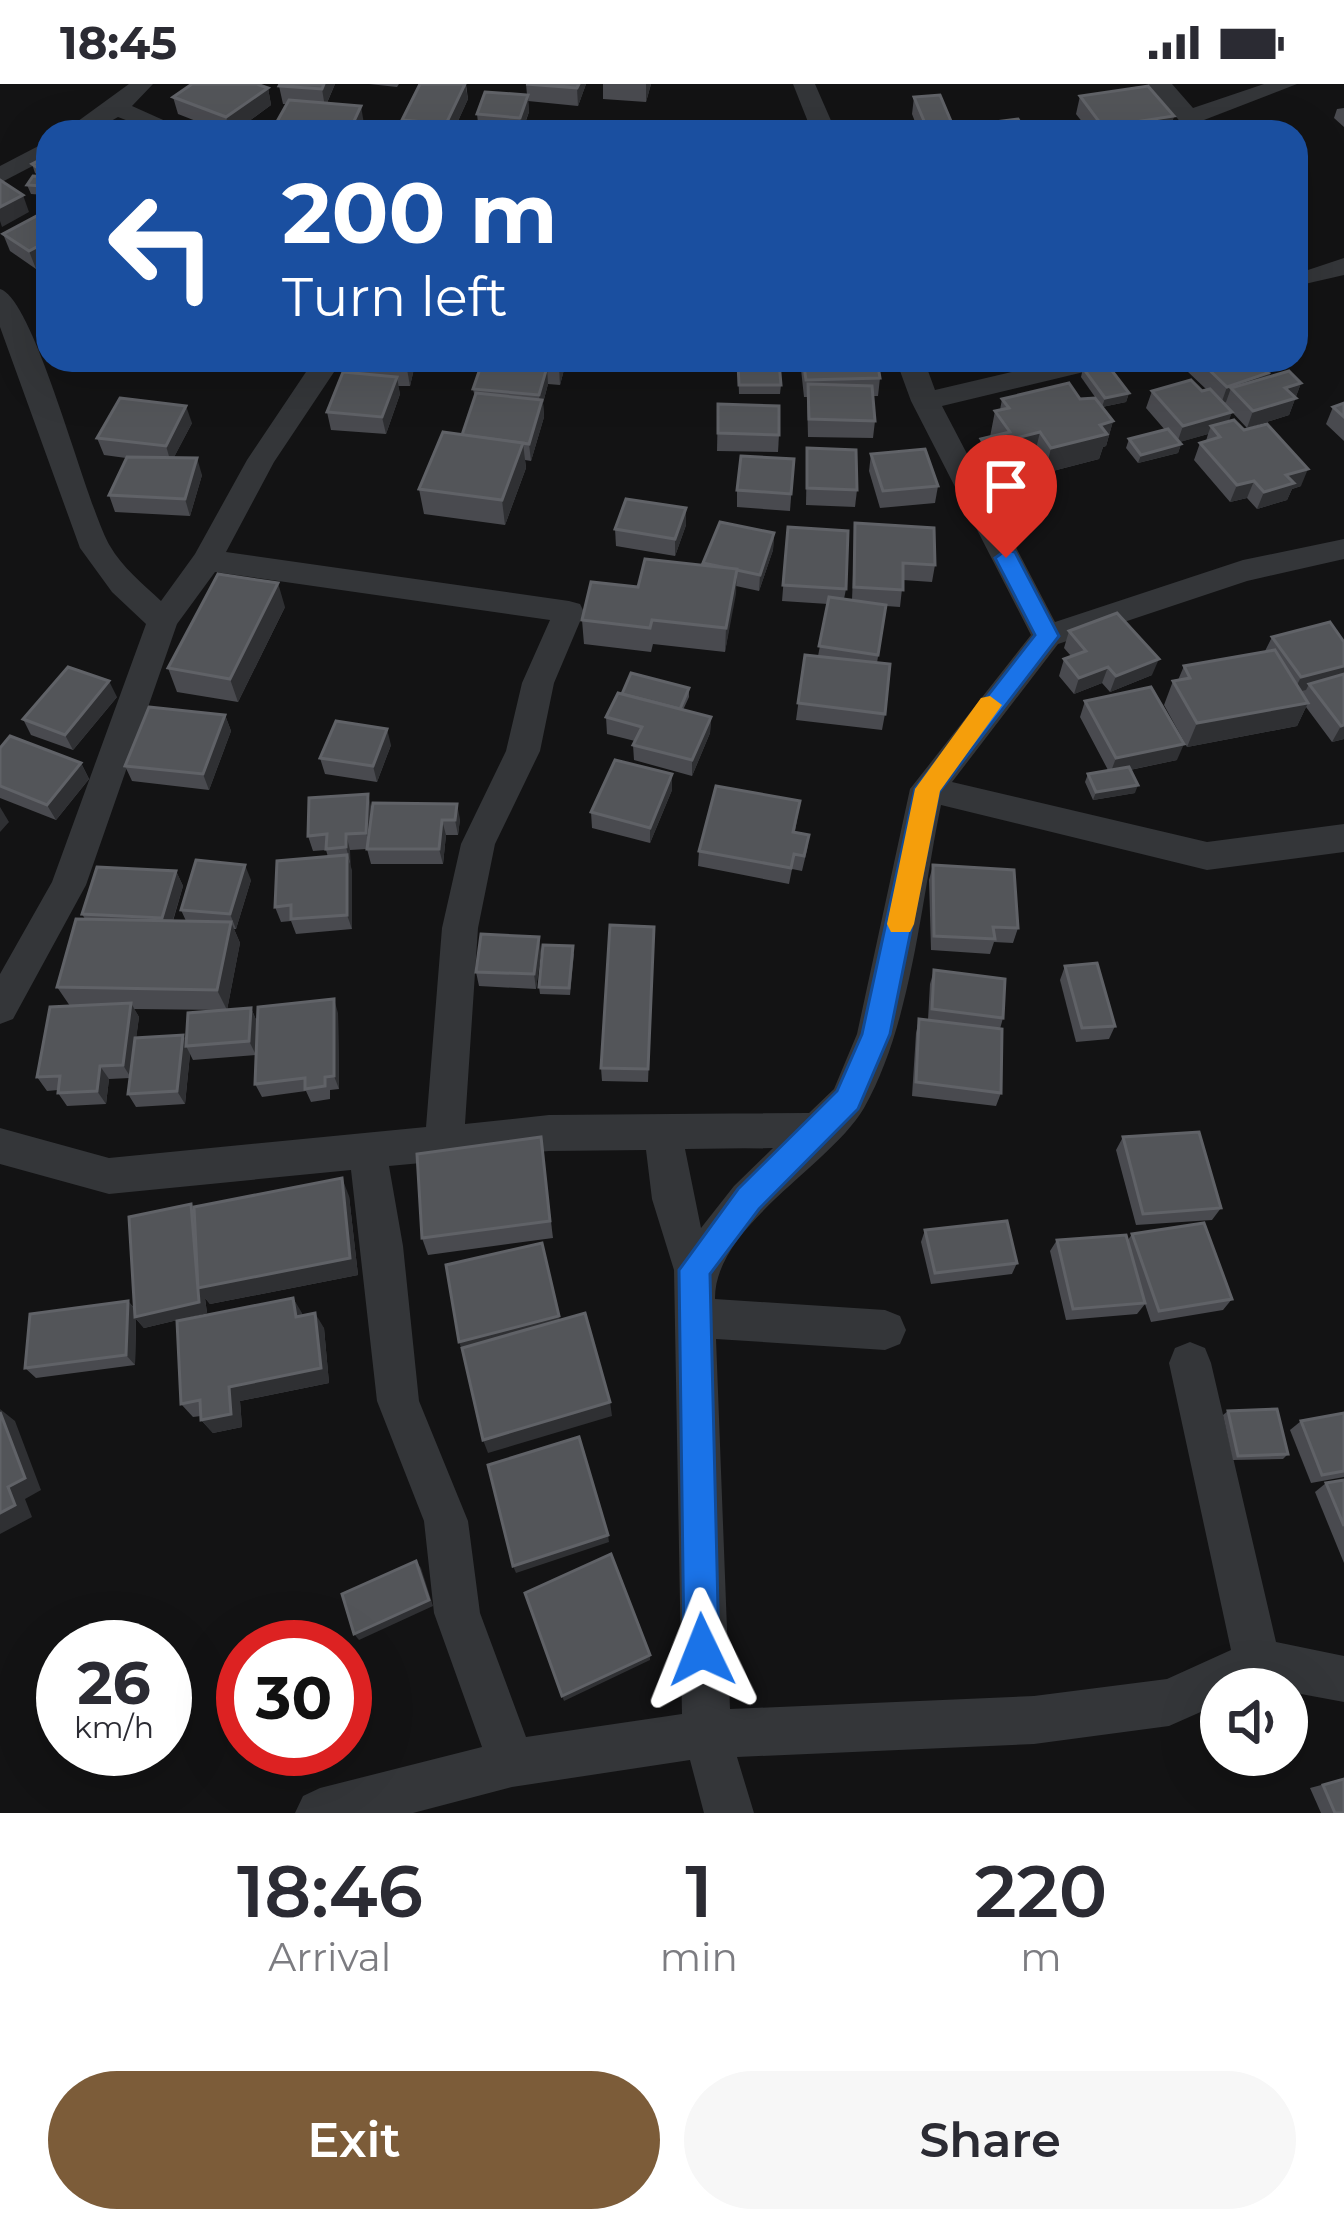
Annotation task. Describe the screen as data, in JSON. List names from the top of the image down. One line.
{"page":{"status":"18:45","turn":["200 m","Turn left"],"speed":"26 km/h","limit":"30","eta":["18:46","Arrival","1","min","220","m"],"buttons":["Exit","Share"]}}
